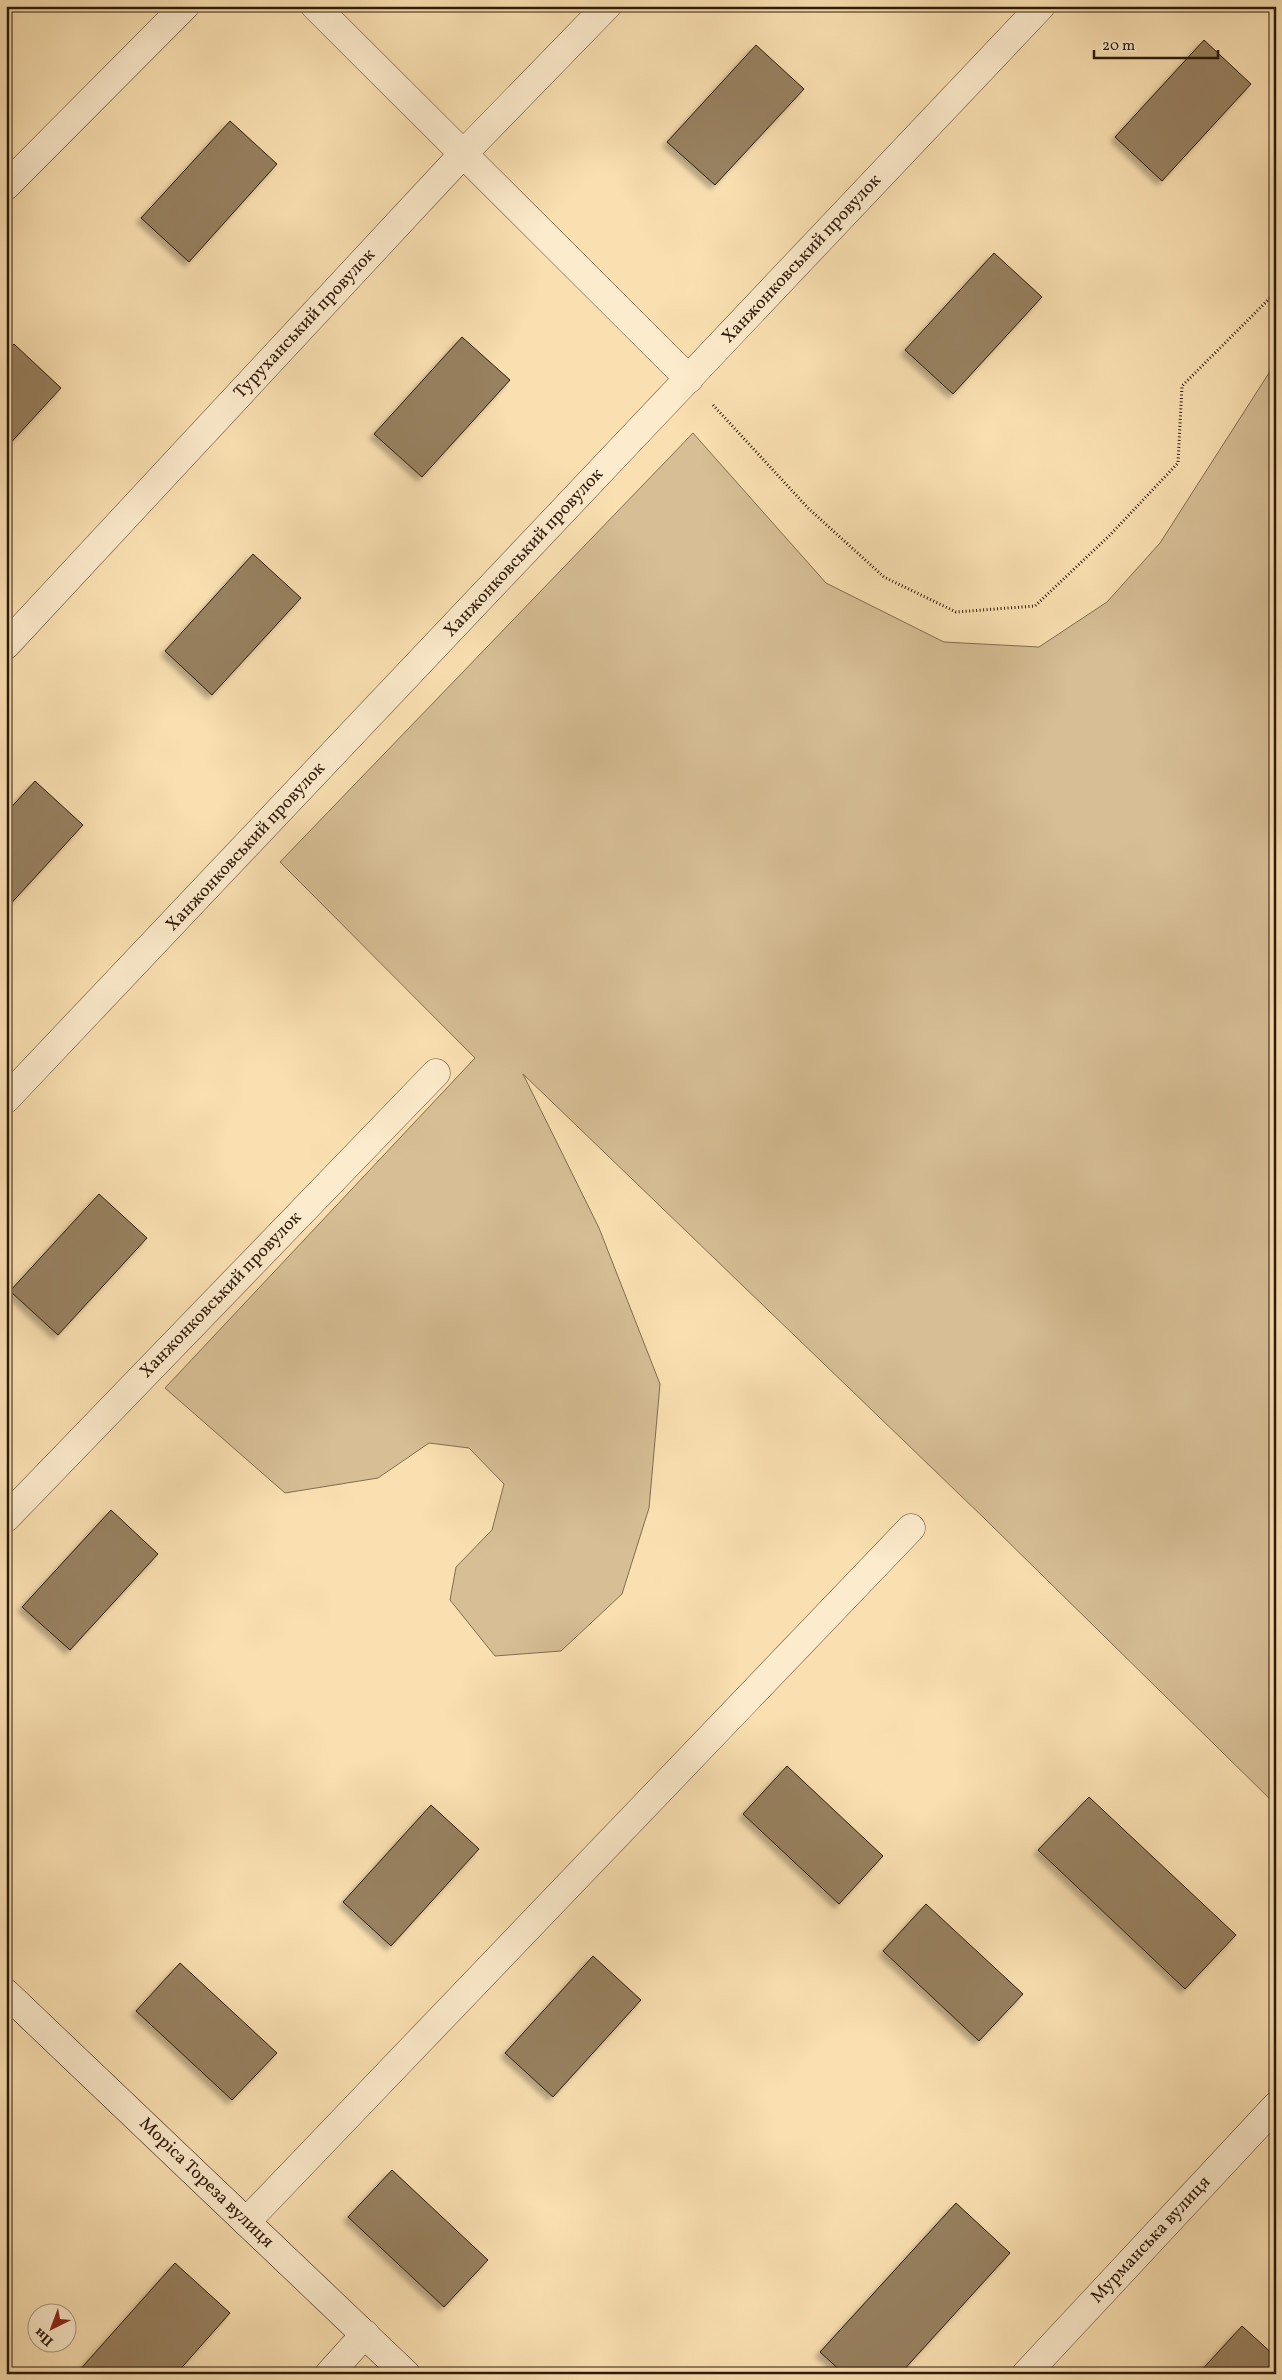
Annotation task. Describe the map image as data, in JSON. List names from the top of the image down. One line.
{"streets":{"street":["Ханжонковський провулок","Туруханський провулок","Моріса Тореза вулиця","Мурманська вулиця"]},"scale_bar":"20 m","north":"bottom left"}
